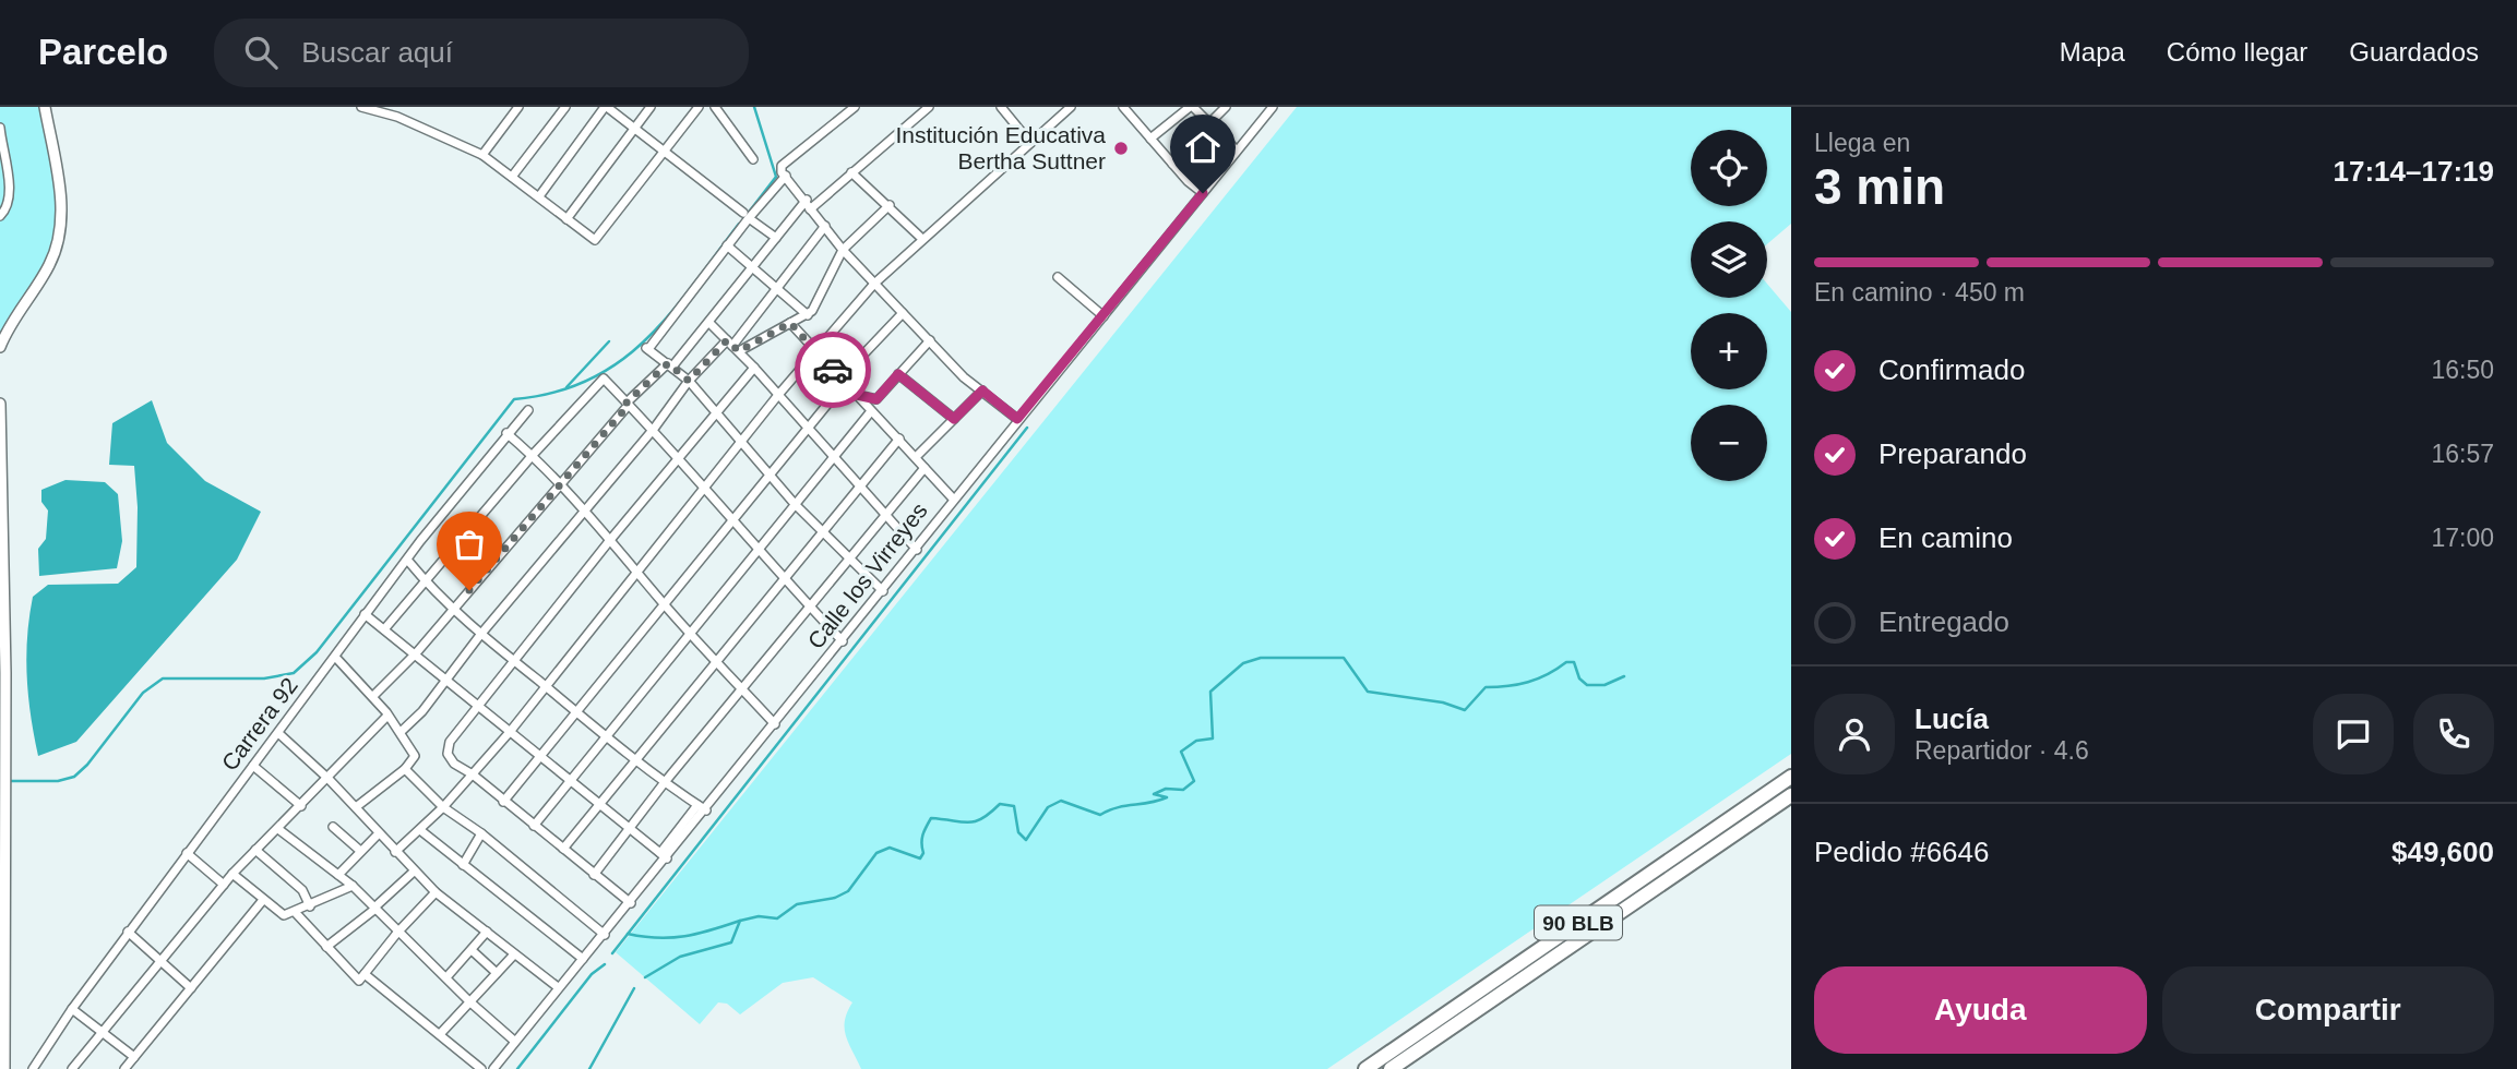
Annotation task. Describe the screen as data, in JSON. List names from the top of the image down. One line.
{"streets":{"highway":["90 BLB"],"street":["Calle los Virreyes","Carrera 92"]},"places":["Institución Educativa Bertha Suttner"],"page":{"header":"Parcelo","search":"Buscar aquí","nav":["Mapa","Cómo llegar","Guardados"],"heading":["3 min","Llega en","17:14–17:19"],"panel":["Lucía","Repartidor · 4.6","Pedido #6646","$49,600"],"map_buttons":["+","−"],"bar":"En camino · 450 m","list":[["Confirmado","16:50"],["Preparando","16:57"],["En camino","17:00"],"Entregado"],"buttons":["Ayuda","Compartir"]}}
